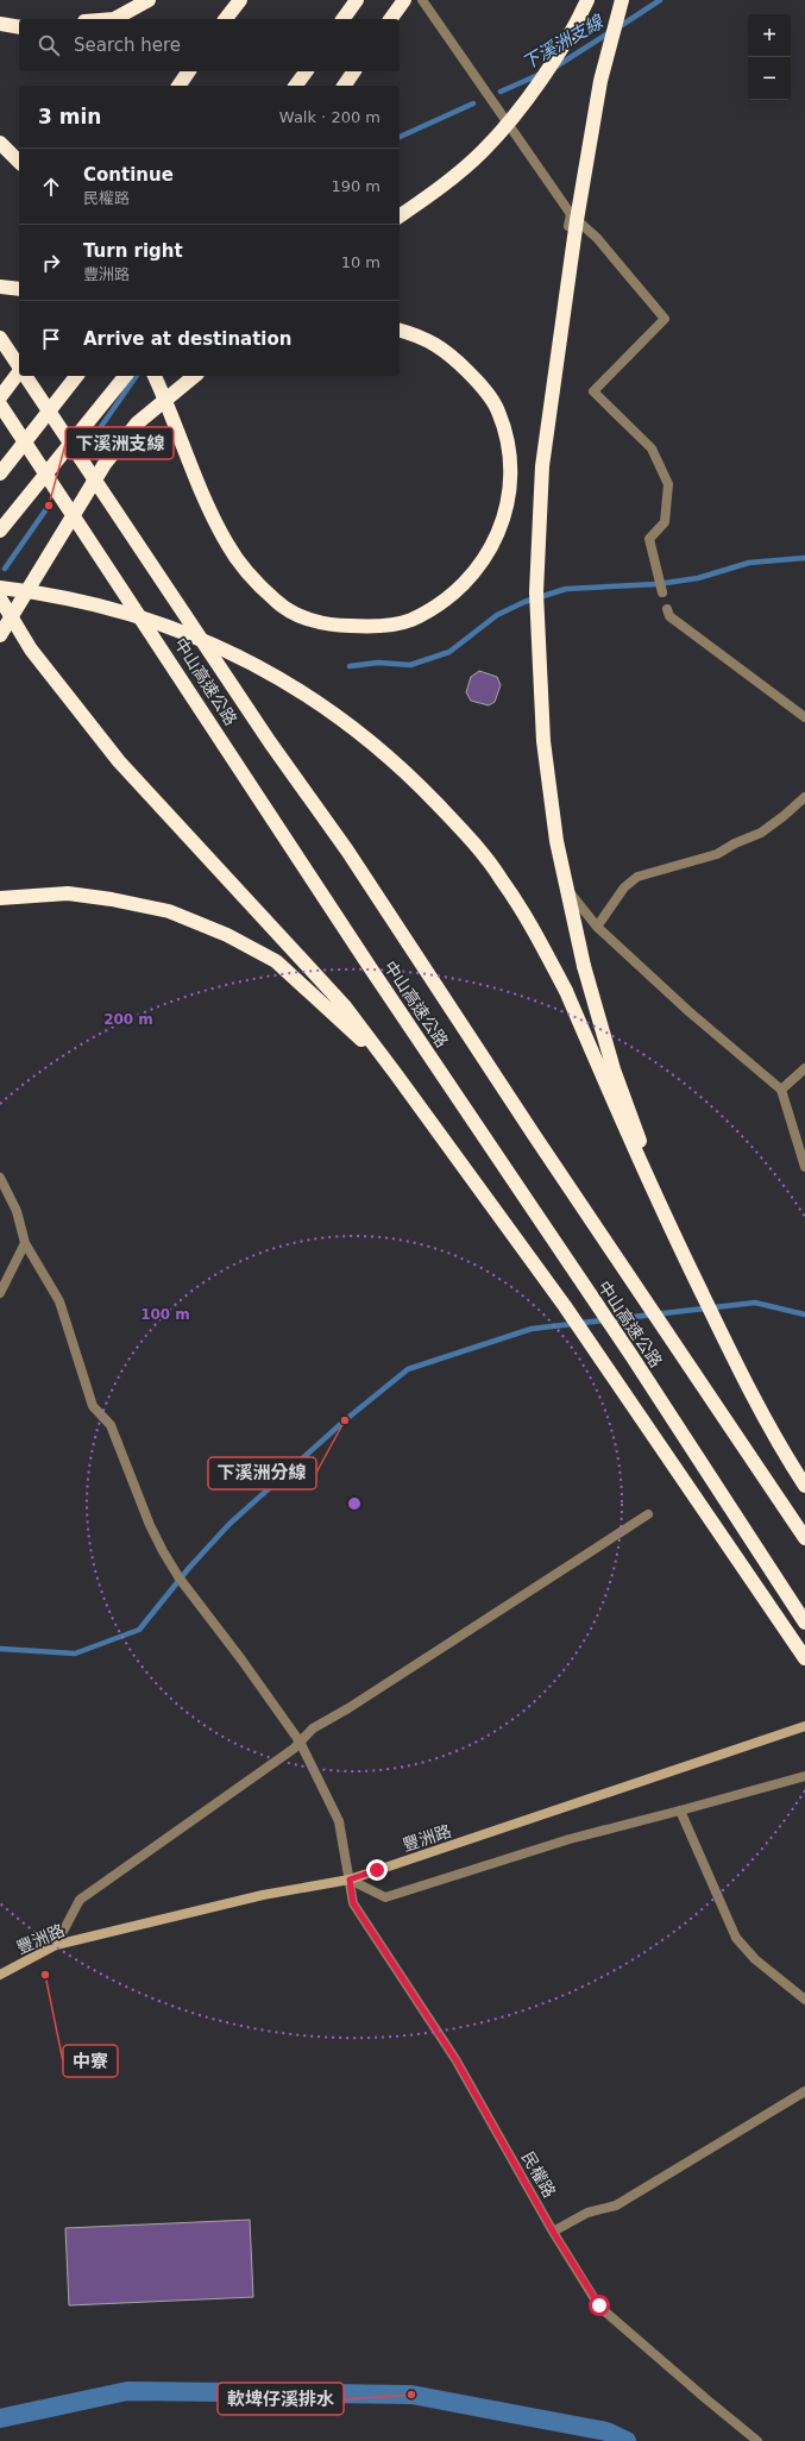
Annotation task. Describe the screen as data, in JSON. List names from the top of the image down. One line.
{"streets":{"highway":["中山高速公路"],"street":["豐洲路","民權路"]},"crossings":[["豐洲路","民權路"]],"water":["下溪洲支線"],"places":["下溪洲支線","下溪洲分線","中寮","軟埤仔溪排水"],"page":{"map_buttons":["+","−"],"search":"Search here","heading":["3 min","Walk · 200 m"],"list":[["Continue","民權路","190 m"],["Turn right","豐洲路","10 m"],"Arrive at destination"]},"rings":["200 m","100 m"]}
